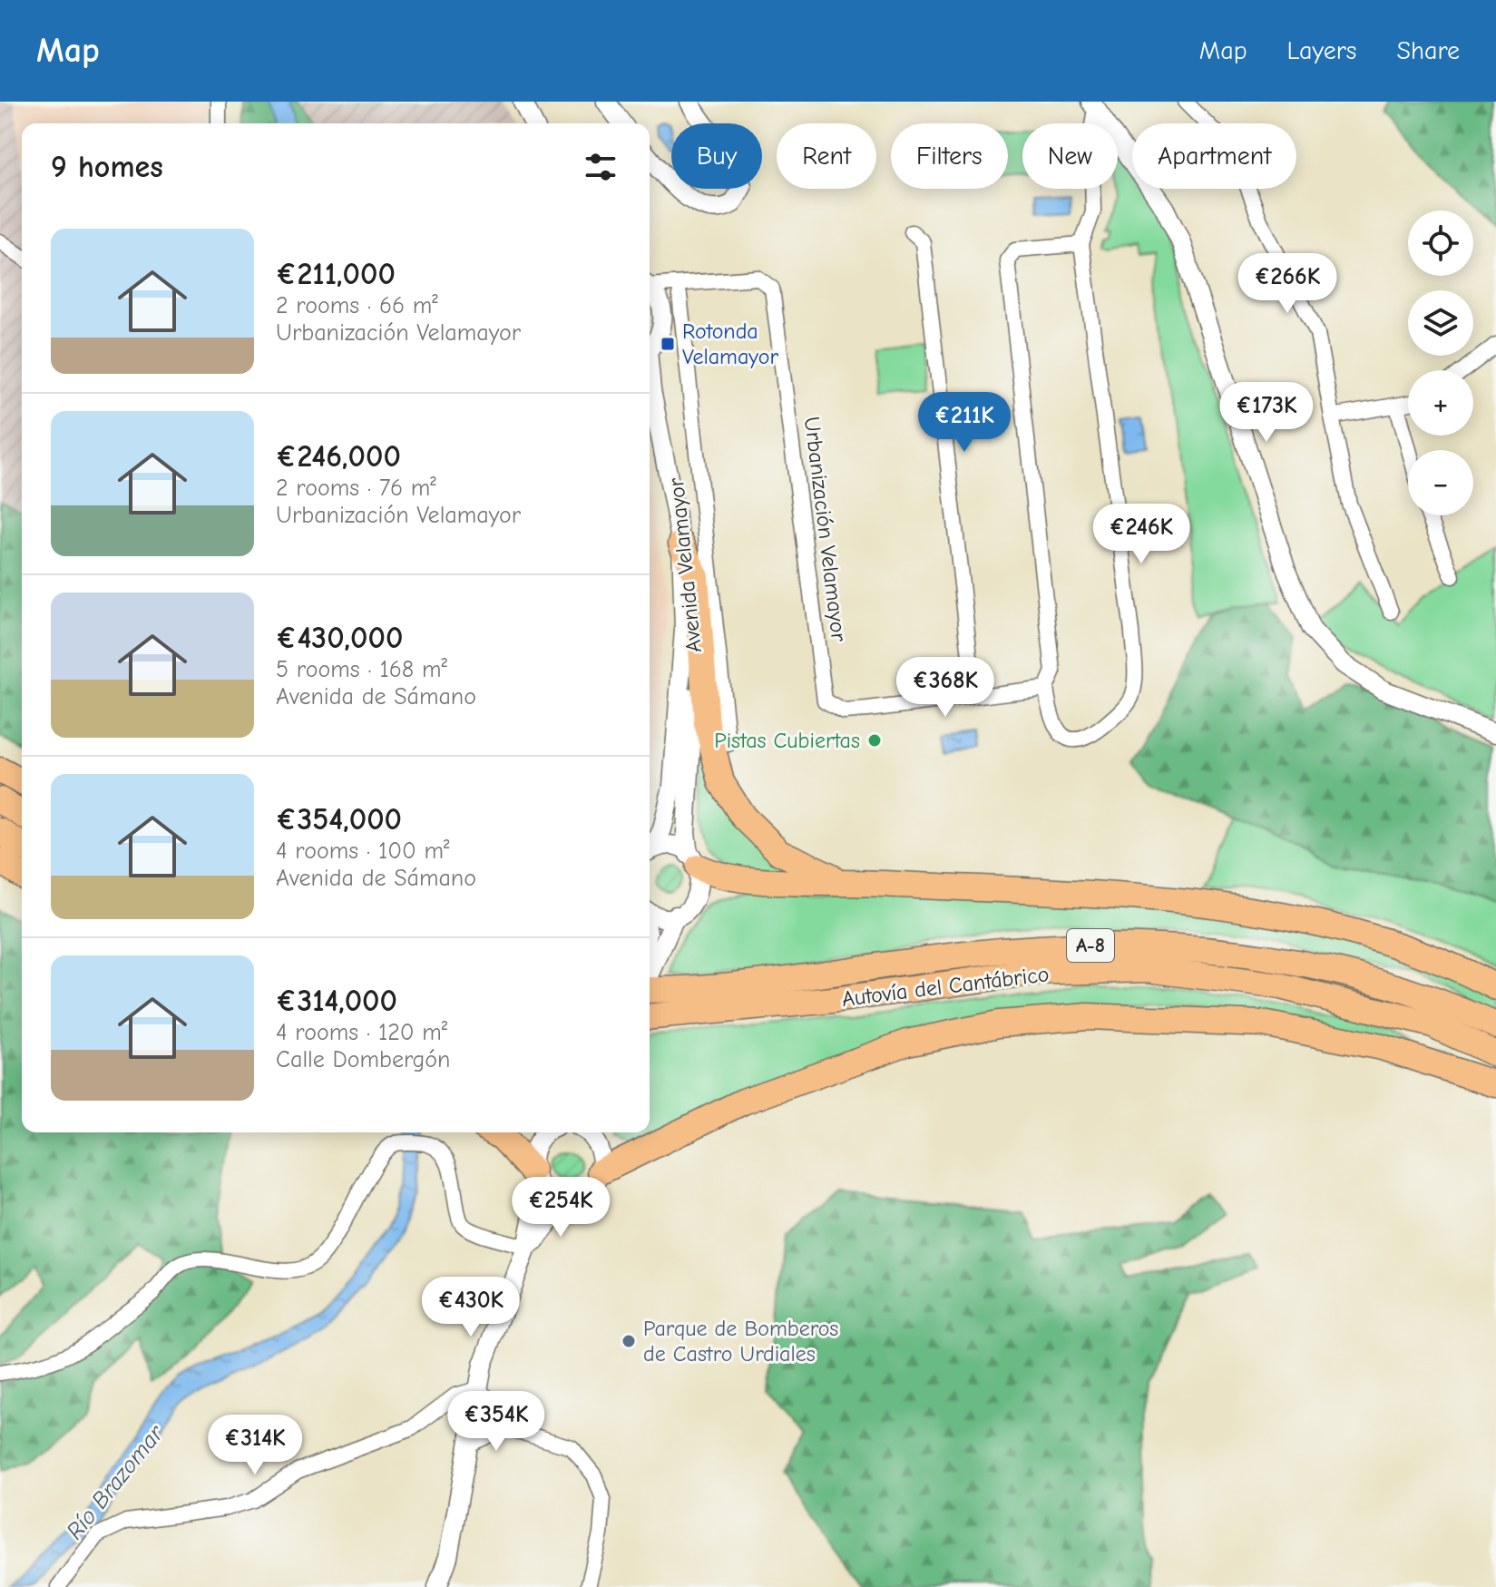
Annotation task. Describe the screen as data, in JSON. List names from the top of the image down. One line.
{"streets":{"highway":["A-8","Autovía del Cantábrico"],"street":["Urbanización Velamayor","Avenida Velamayor"]},"crossings":[["Urbanización Velamayor","Avenida Velamayor"]],"water":["Río Brazomar"],"places":{"transit":["Rotonda Velamayor"],"other":["Pistas Cubiertas","Parque de Bomberos de Castro Urdiales"]},"page":{"header":"Map","nav":["Map","Layers","Share"],"chip":["Buy","Rent","Filters","New","Apartment"],"heading":"9 homes","map_buttons":["+","−"],"list":[{"name":"€211,000","note":"2 rooms · 66 m² · Urbanización Velamayor"},{"name":"€246,000","note":"2 rooms · 76 m² · Urbanización Velamayor"},{"name":"€430,000","note":"5 rooms · 168 m² · Avenida de Sámano"},{"name":"€354,000","note":"4 rooms · 100 m² · Avenida de Sámano"},{"name":"€314,000","note":"4 rooms · 120 m² · Calle Dombergón"}],"price":["€266K","€173K","€211K","€246K","€368K","€254K","€430K","€354K","€314K"]}}
